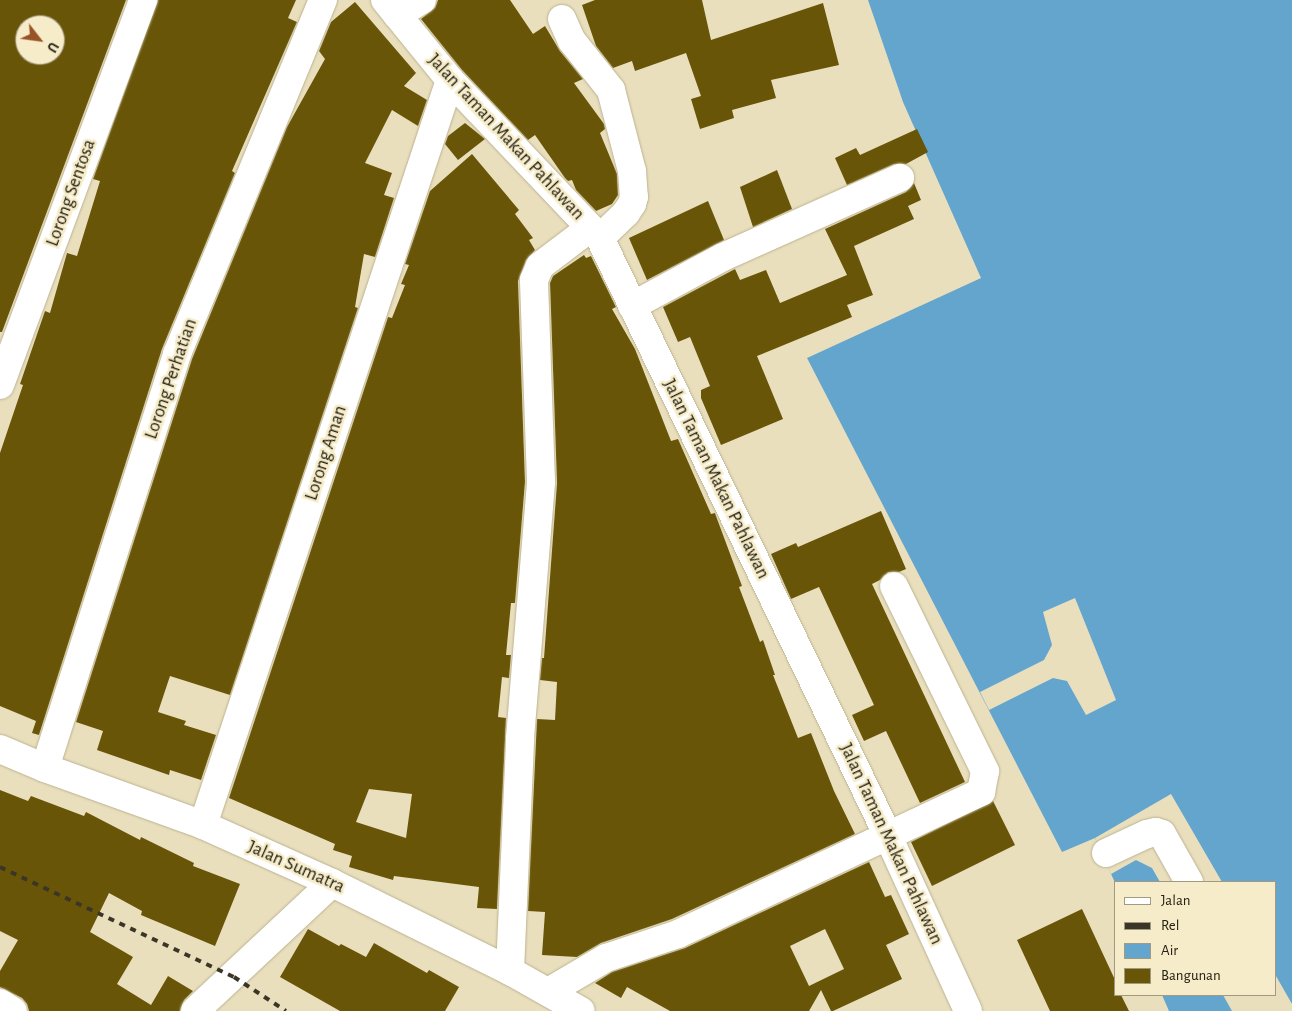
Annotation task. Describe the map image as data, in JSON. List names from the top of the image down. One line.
{"streets":{"main road":["Jalan Taman Makan Pahlawan","Lorong Sentosa","Lorong Perhatian","Lorong Aman","Jalan Sumatra"]},"crossings":[["Jalan Taman Makan Pahlawan","Lorong Aman"],["Lorong Perhatian","Jalan Sumatra"],["Lorong Aman","Jalan Sumatra"]],"legend":["Jalan","Rel","Air","Bangunan"],"north":"bottom right"}
